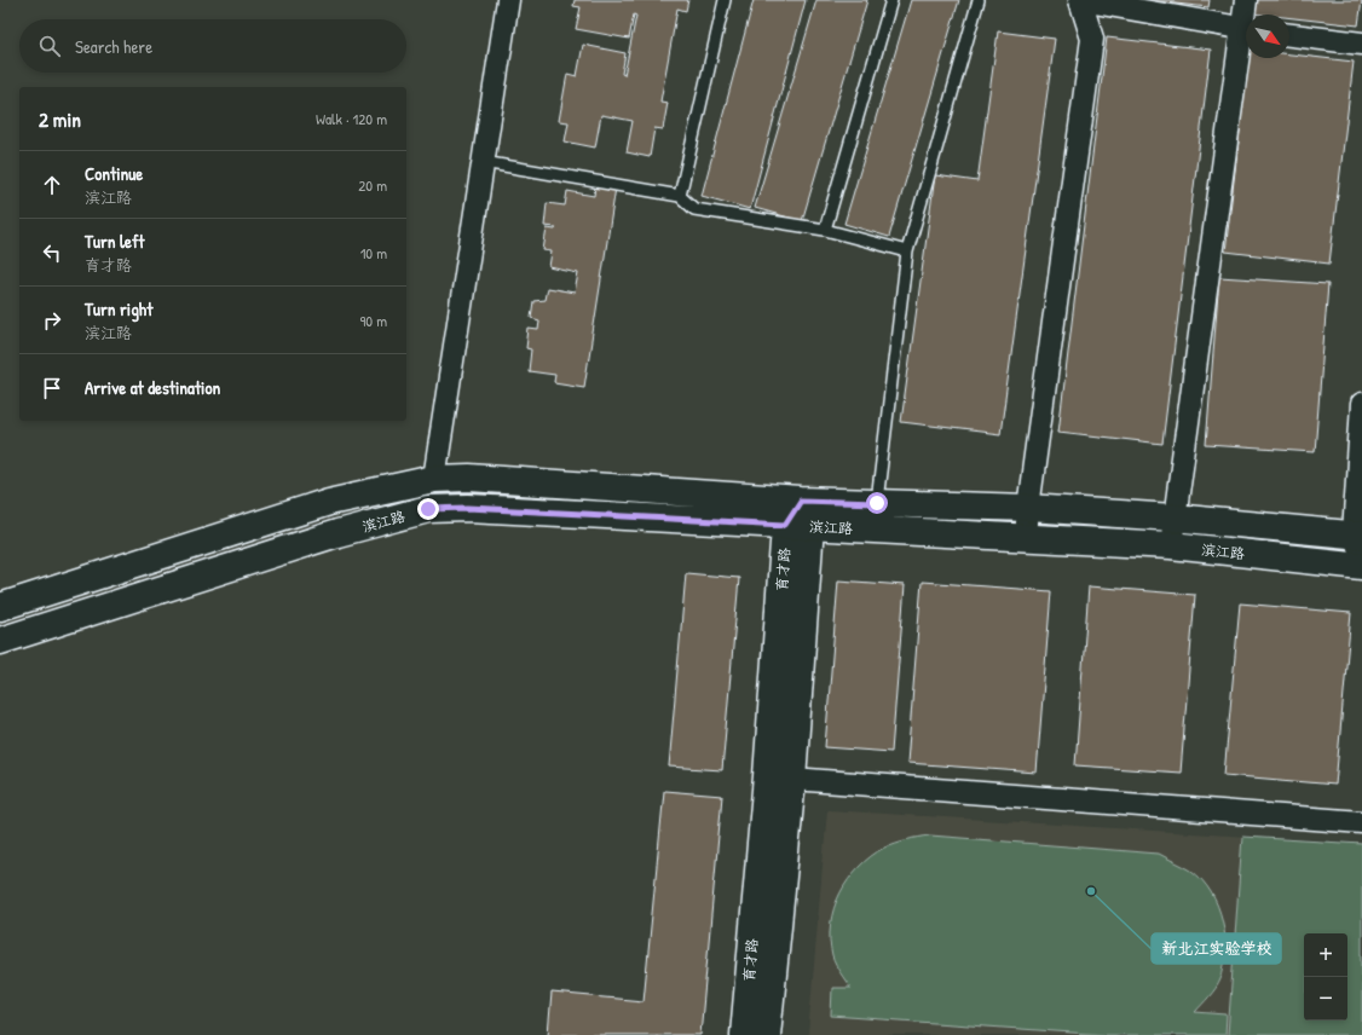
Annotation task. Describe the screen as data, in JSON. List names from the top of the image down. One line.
{"streets":{"main road":["滨江路","育才路"]},"crossings":[["滨江路","育才路"]],"places":["新北江实验学校"],"north":"bottom right","page":{"search":"Search here","heading":["2 min","Walk · 120 m"],"list":[["Continue","滨江路","20 m"],["Turn left","育才路","10 m"],["Turn right","滨江路","90 m"],"Arrive at destination"],"map_buttons":["+","−"]}}
